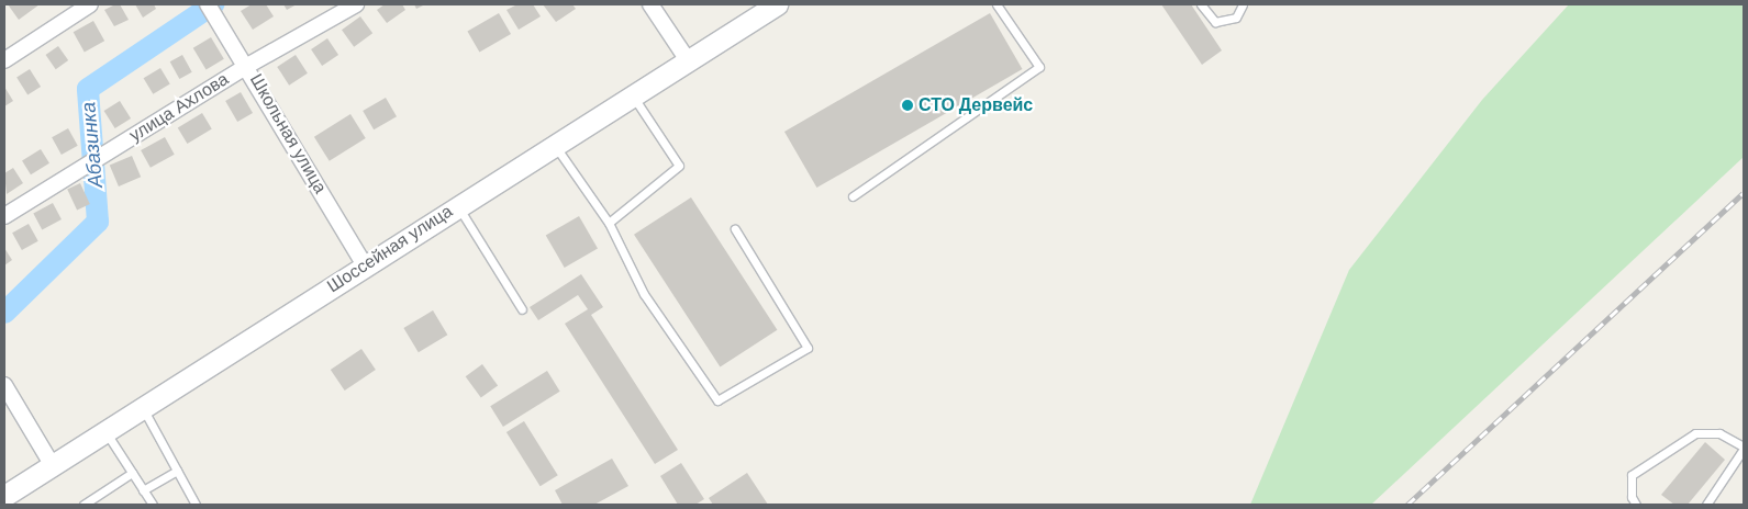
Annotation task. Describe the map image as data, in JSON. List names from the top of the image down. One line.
{"streets":{"main road":["Шоссейная улица"],"street":["улица Ахлова","Школьная улица"]},"crossings":[["улица Ахлова","Школьная улица"],["Школьная улица","Шоссейная улица"]],"water":["Абазинка"],"places":["СТО Дервейс"]}
